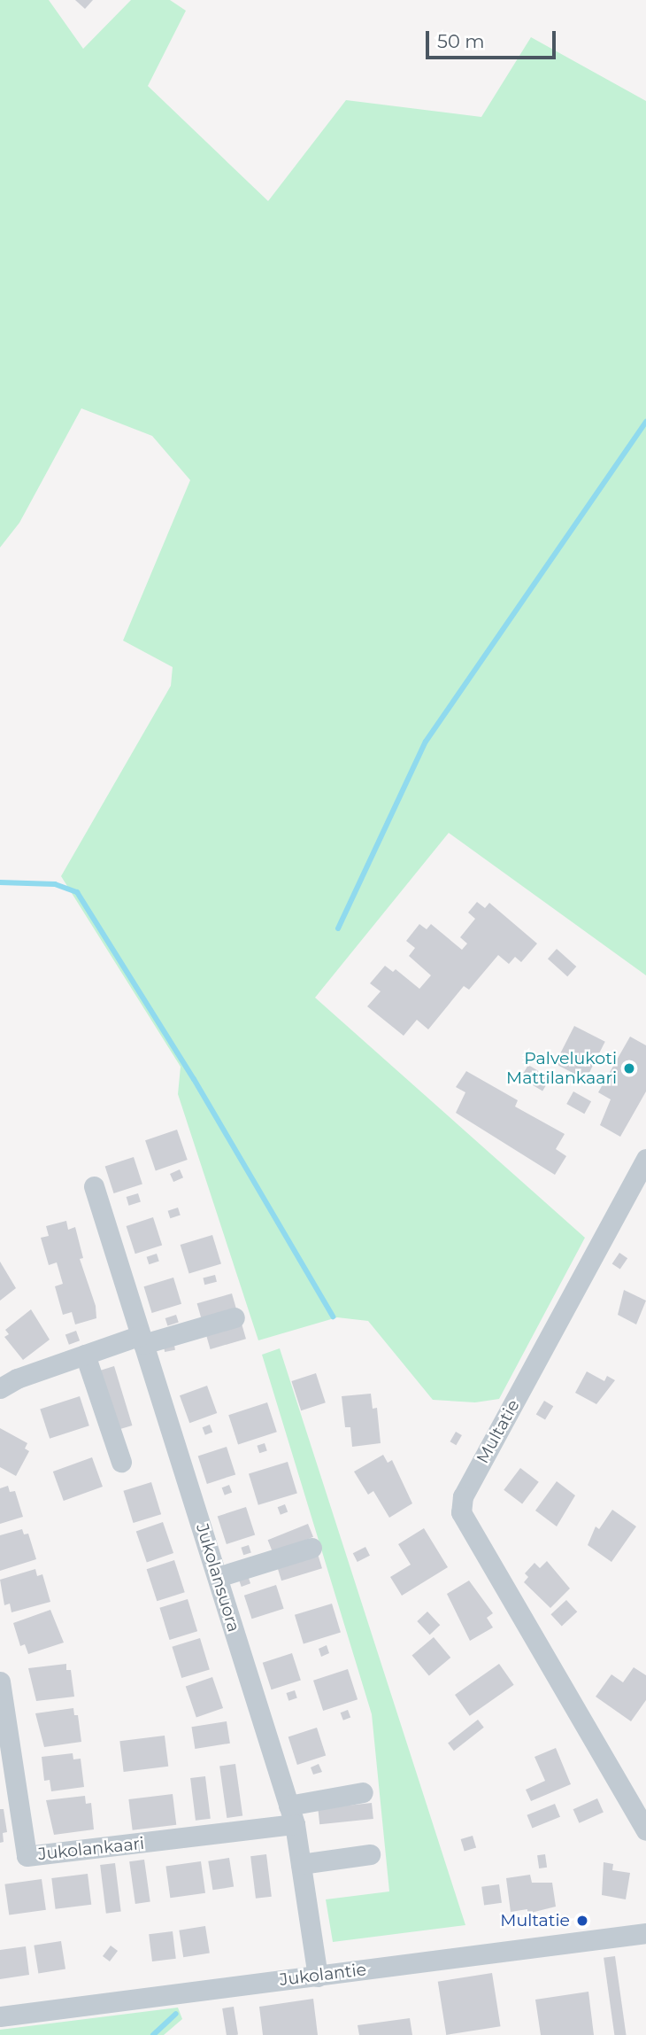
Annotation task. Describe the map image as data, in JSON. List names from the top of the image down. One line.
{"streets":{"street":["Multatie","Jukolansuora","Jukolankaari","Jukolantie"]},"crossings":[["Jukolansuora","Jukolankaari"],["Jukolansuora","Jukolantie"]],"places":["Palvelukoti Mattilankaari","Multatie"],"scale_bar":"50 m"}
